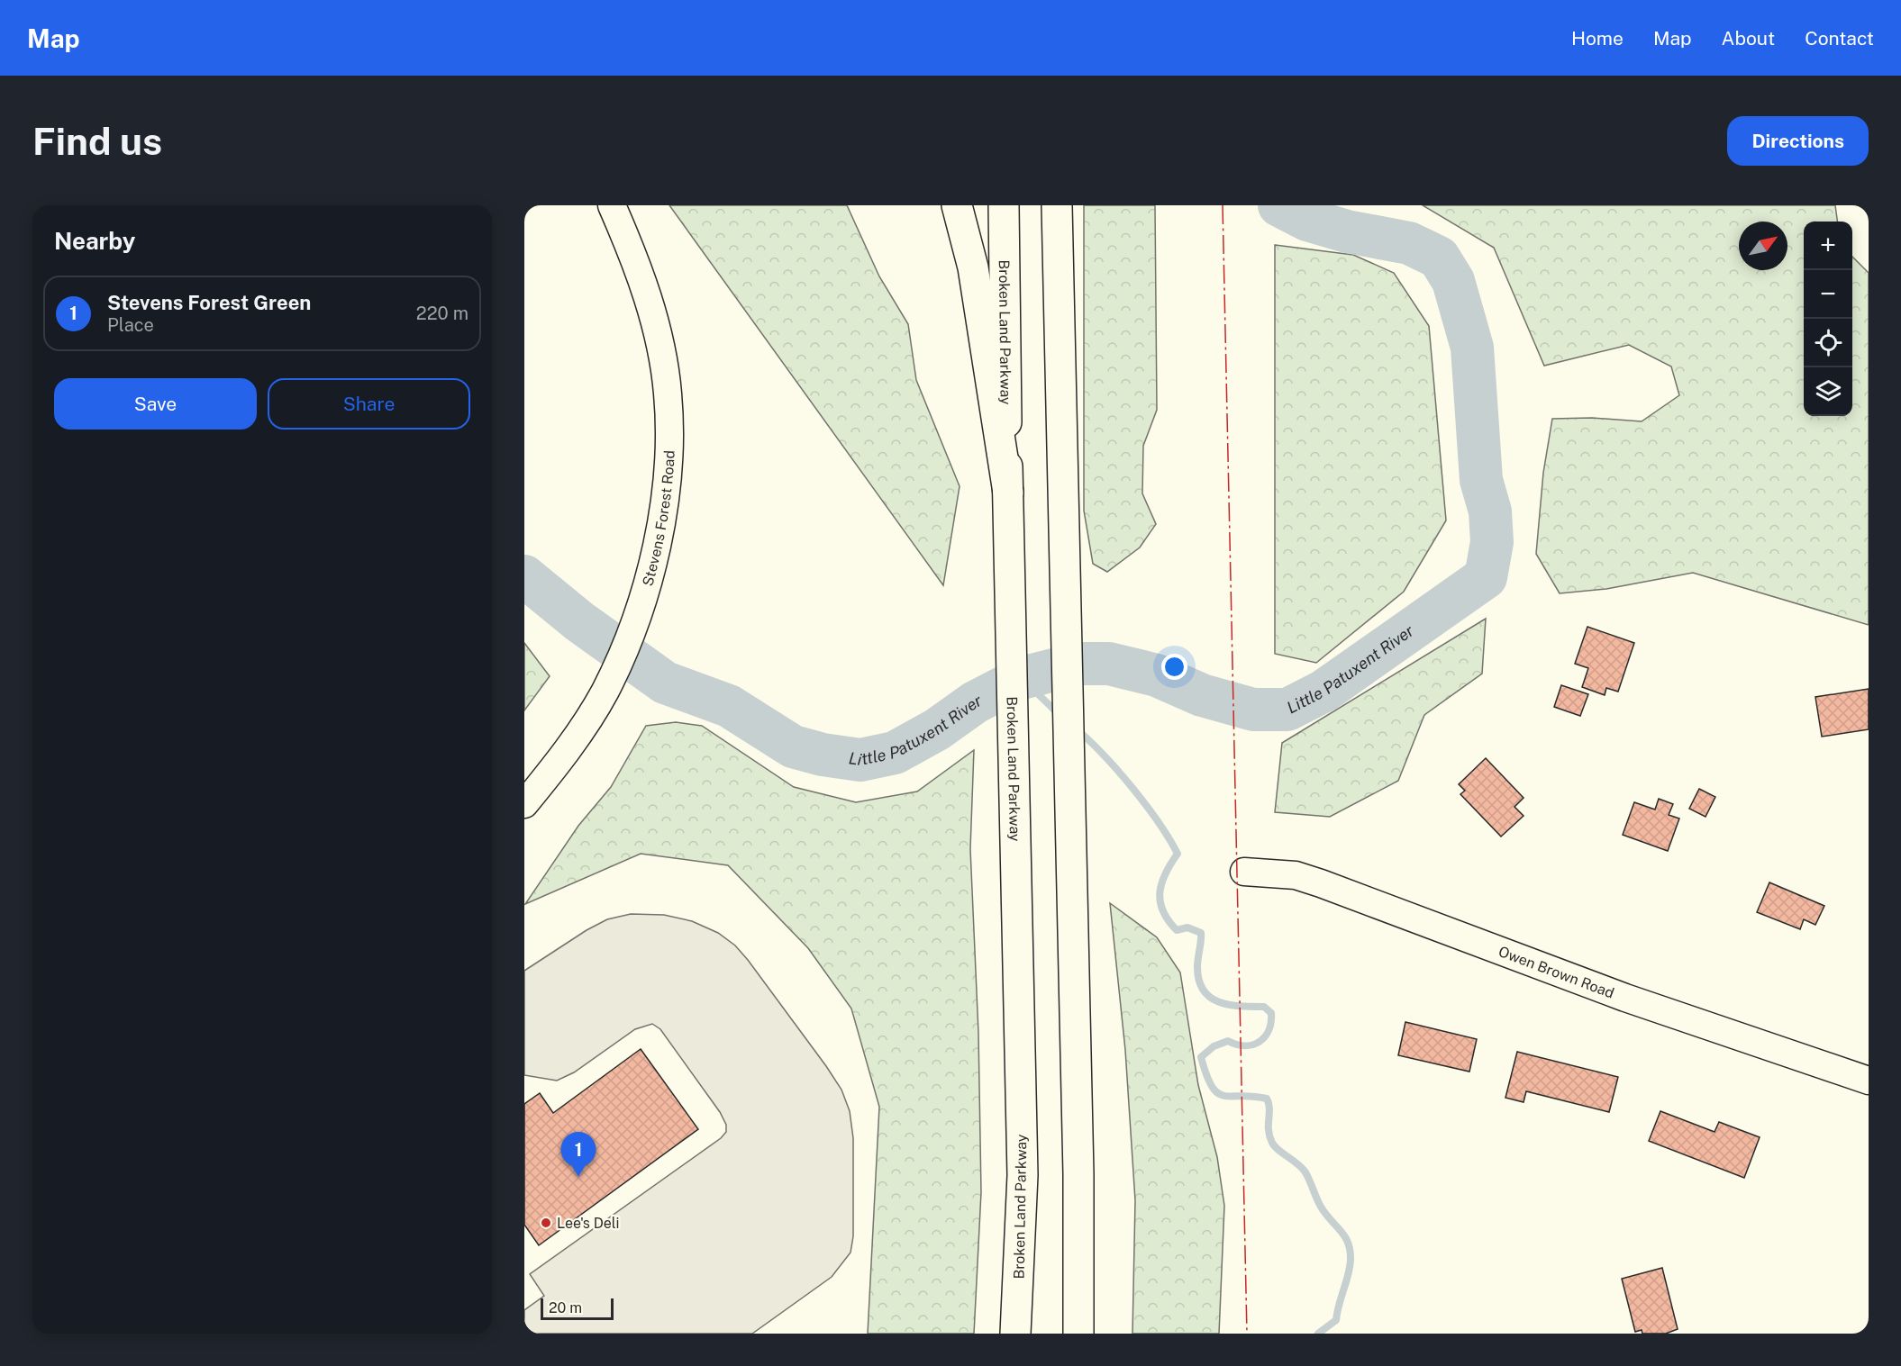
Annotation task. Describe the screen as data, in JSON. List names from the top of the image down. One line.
{"streets":{"main road":["Broken Land Parkway"],"street":["Stevens Forest Road","Owen Brown Road"]},"water":["Little Patuxent River"],"places":["Lee's Deli"],"scale_bar":"20 m","north":"top right","page":{"header":"Map","nav":["Home","Map","About","Contact"],"buttons":["Directions",["Save","Share"]],"title":"Find us","heading":"Nearby","map_buttons":["+","−"],"list":[{"mark":"1","name":"Stevens Forest Green","note":"Place","value":"220 m"}],"pins":"1","scale":"20 m"}}
